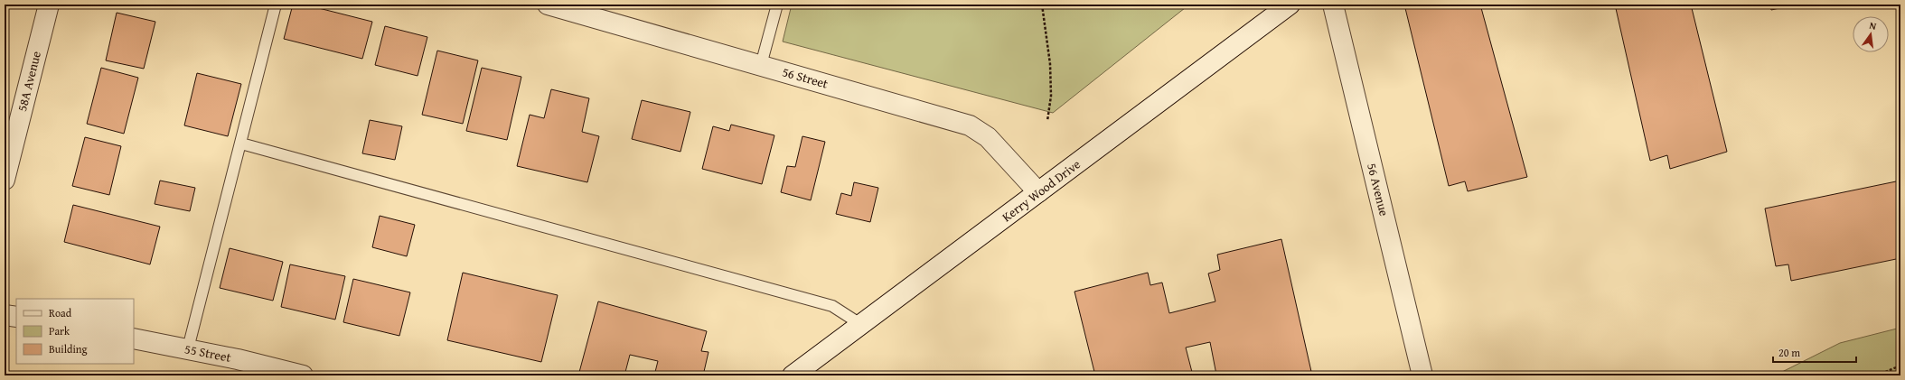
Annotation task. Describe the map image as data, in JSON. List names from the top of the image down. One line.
{"streets":{"street":["56 Street","58A Avenue","56 Avenue","Kerry Wood Drive","55 Street"]},"crossings":[["56 Street","Kerry Wood Drive"]],"legend":["Road","Park","Building"],"scale_bar":"20 m","north":"top"}
